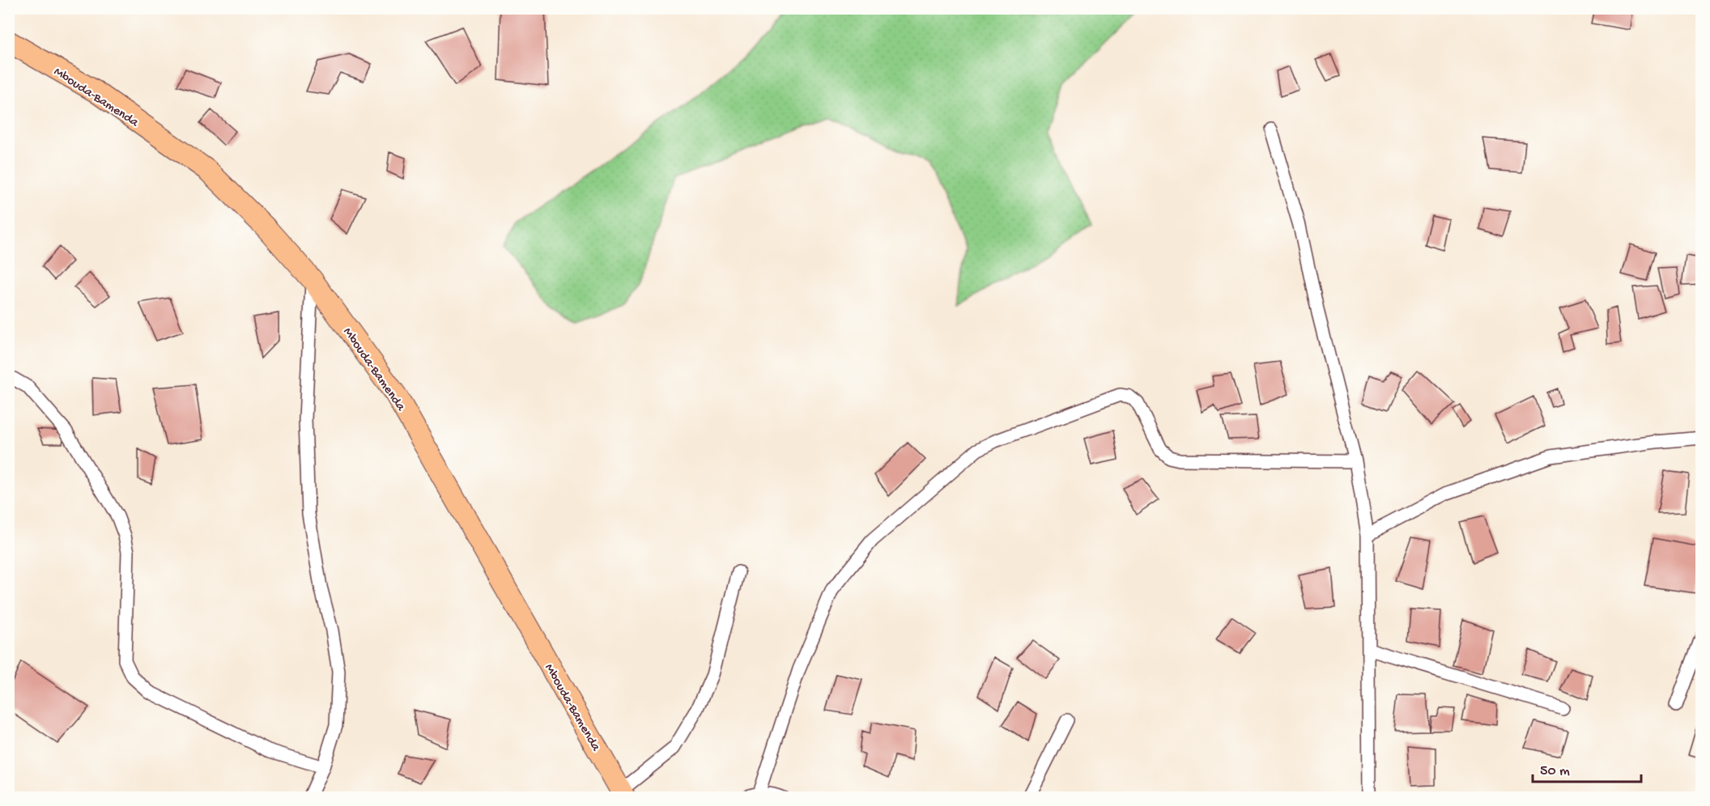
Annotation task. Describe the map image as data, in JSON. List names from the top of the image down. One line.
{"streets":{"highway":["Mbouda-Bamenda"]},"scale_bar":"50 m"}
